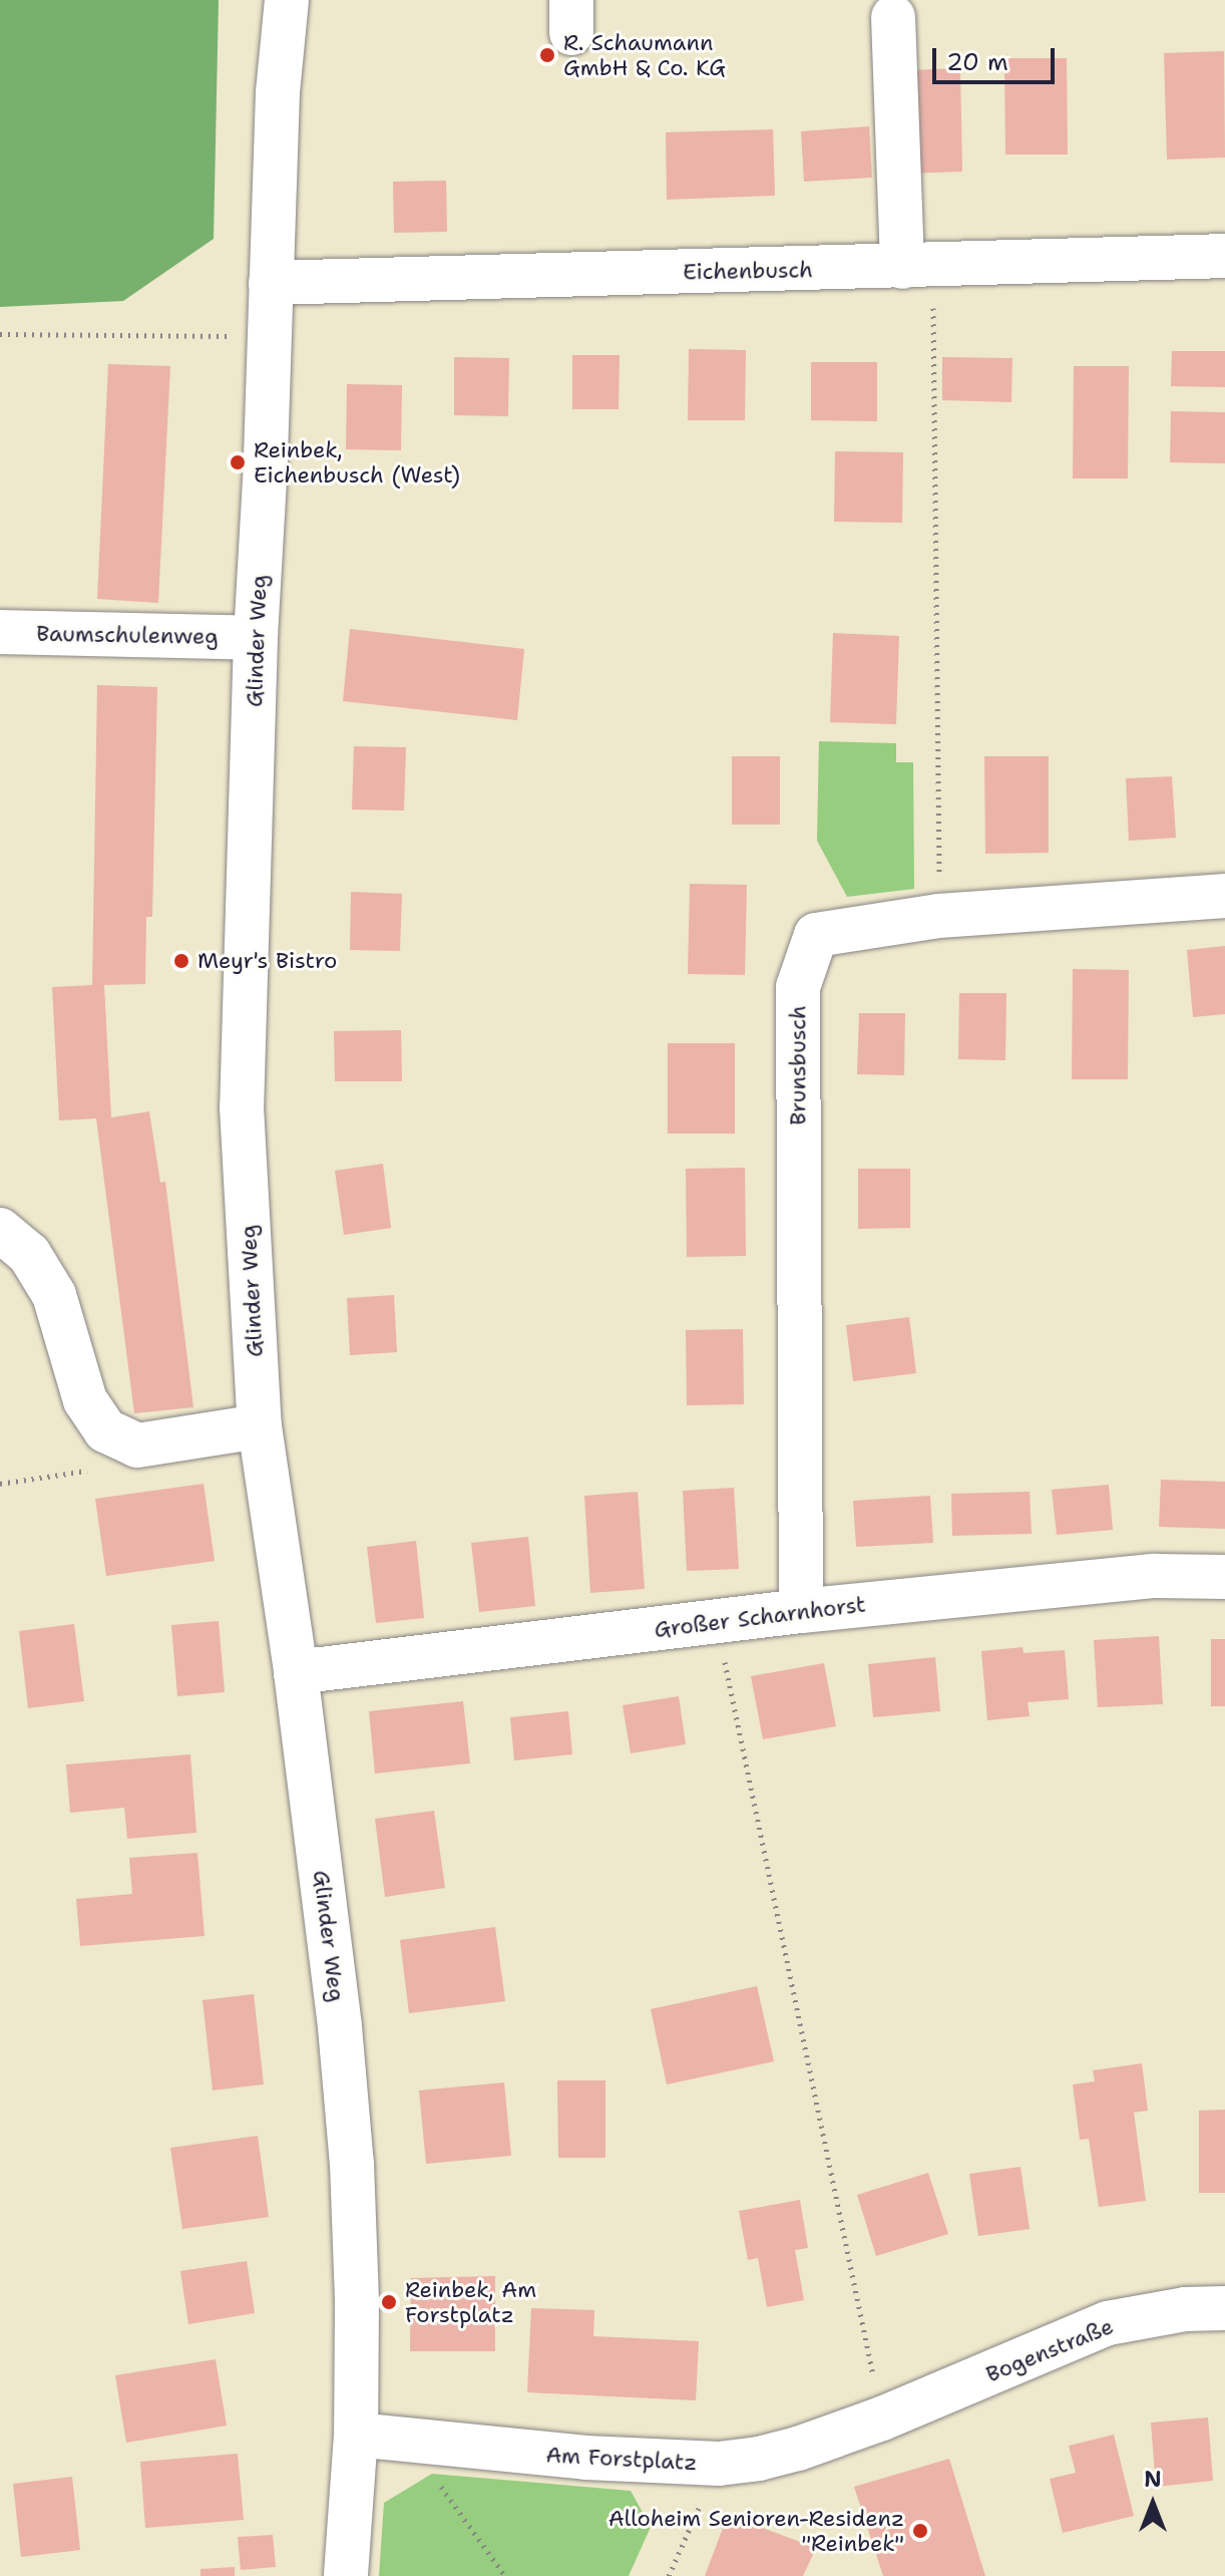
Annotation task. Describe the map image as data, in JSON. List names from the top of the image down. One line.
{"streets":{"street":["Eichenbusch","Baumschulenweg","Glinder Weg","Brunsbusch","Großer Scharnhorst","Bogenstraße","Am Forstplatz"]},"crossings":[["Eichenbusch","Glinder Weg"],["Baumschulenweg","Glinder Weg"],["Glinder Weg","Großer Scharnhorst"],["Glinder Weg","Am Forstplatz"],["Brunsbusch","Großer Scharnhorst"],["Bogenstraße","Am Forstplatz"]],"places":["R. Schaumann GmbH & Co. KG","Reinbek, Eichenbusch (West)","Meyr's Bistro","Reinbek, Am Forstplatz","Alloheim Senioren-Residenz \"Reinbek\""],"scale_bar":"20 m","north":"top"}
